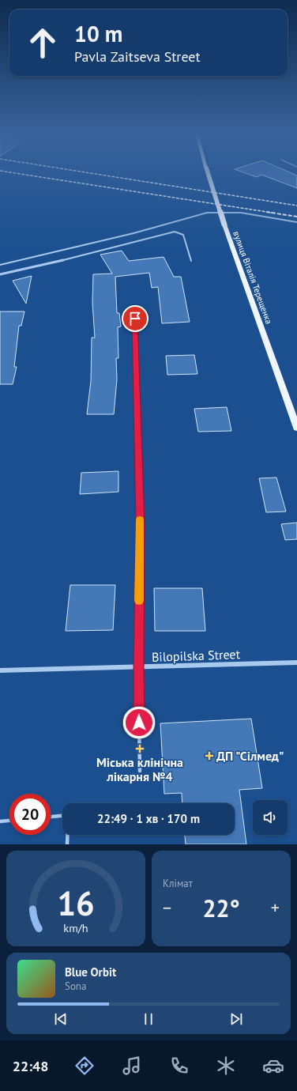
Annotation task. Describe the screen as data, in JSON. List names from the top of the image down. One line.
{"streets":{"main road":["вулиця Віталія Терещенка"],"street":["Bilopilska Street"]},"places":{"health":["Міська клінічна лікарня №4","ДП \"Сілмед\""]},"page":{"turn":["10 m","Pavla Zaitseva Street"],"limit":"20","trip":"22:49 · 1 хв · 170 m","tile":"Клімат","heat":["−","22°","+"],"song":["Blue Orbit","Sona"],"tabs":"22:48","gauge":["16","km/h"]}}
